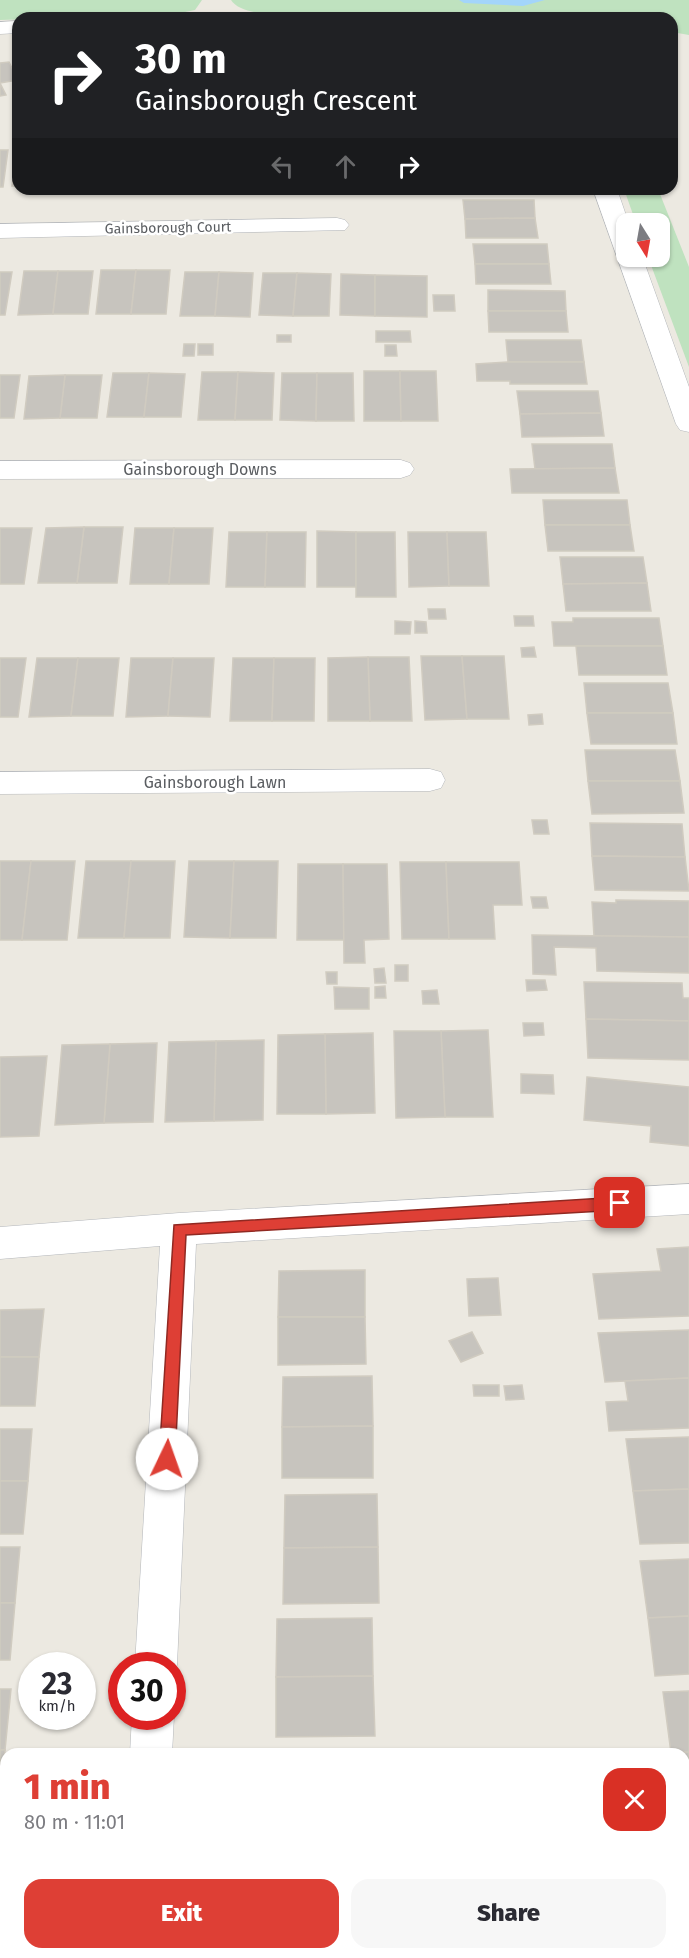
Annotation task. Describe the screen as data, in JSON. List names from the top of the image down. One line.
{"streets":{"street":["Gainsborough Court","Gainsborough Downs","Gainsborough Lawn"]},"north":"bottom","page":{"turn":["30 m","Gainsborough Crescent"],"speed":"23 km/h","limit":"30","heading":["1 min","80 m · 11:01"],"buttons":["Exit","Share"]}}
